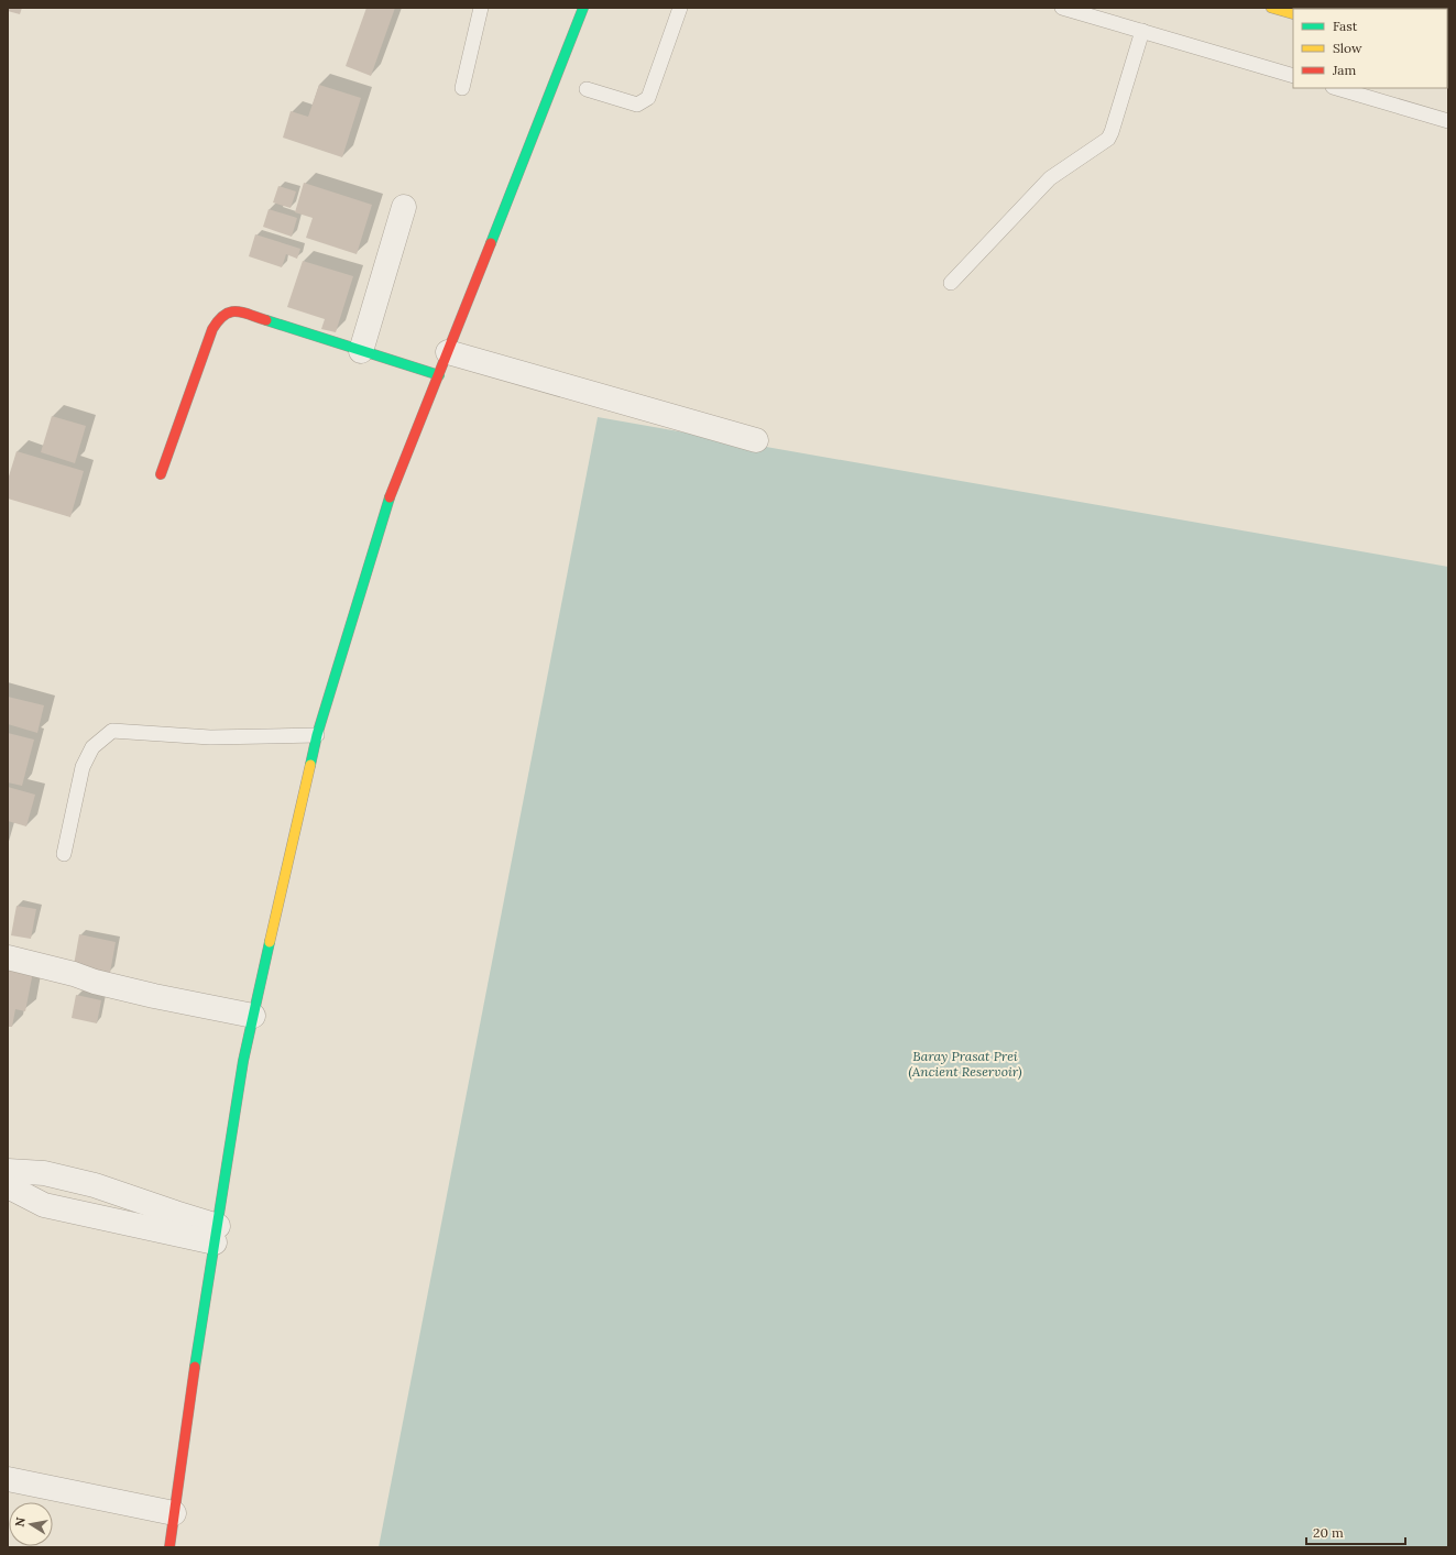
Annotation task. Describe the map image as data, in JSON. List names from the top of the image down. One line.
{"water":["Baray Prasat Prei (Ancient Reservoir)"],"legend":["Fast","Slow","Jam"],"scale_bar":"20 m","north":"left"}
